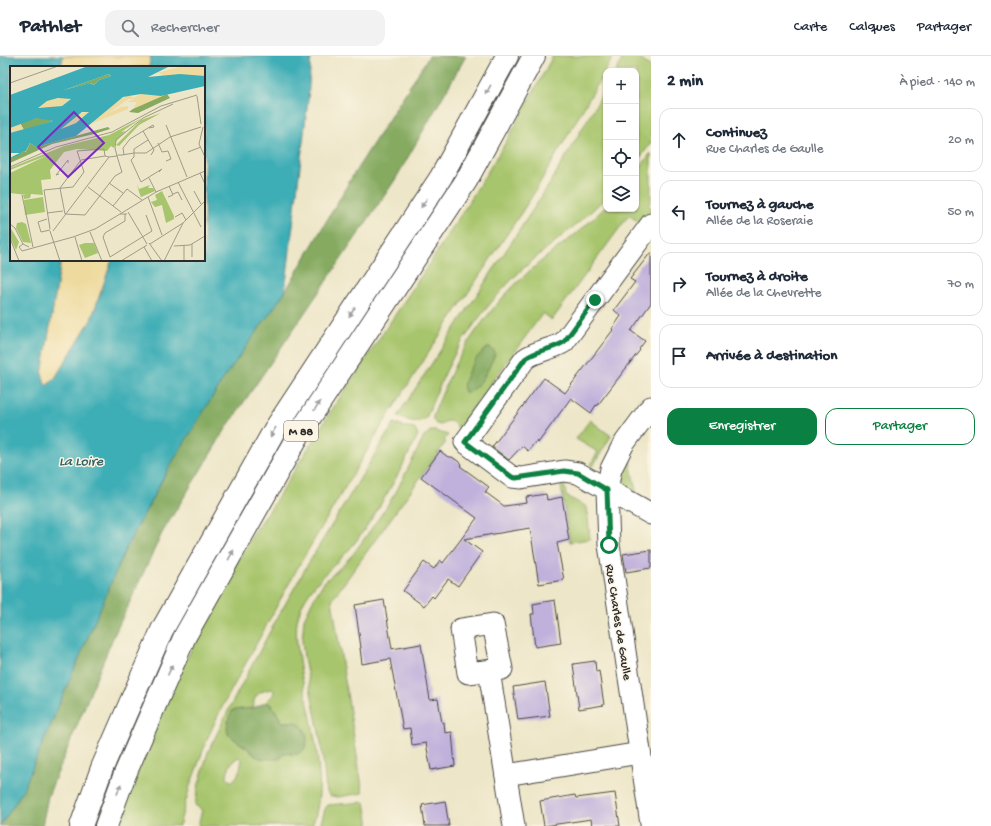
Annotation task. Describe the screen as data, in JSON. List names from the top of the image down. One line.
{"streets":{"highway":["M 88"],"street":["Rue Charles de Gaulle"]},"water":["La Loire"],"page":{"header":"Pathlet","search":"Rechercher","nav":["Carte","Calques","Partager"],"heading":["2 min","À pied · 140 m"],"map_buttons":["+","−"],"list":[["Continuez","Rue Charles de Gaulle","20 m"],["Tournez à gauche","Allée de la Roseraie","50 m"],["Tournez à droite","Allée de la Chevrette","70 m"],"Arrivée à destination"],"buttons":["Enregistrer","Partager"]}}
